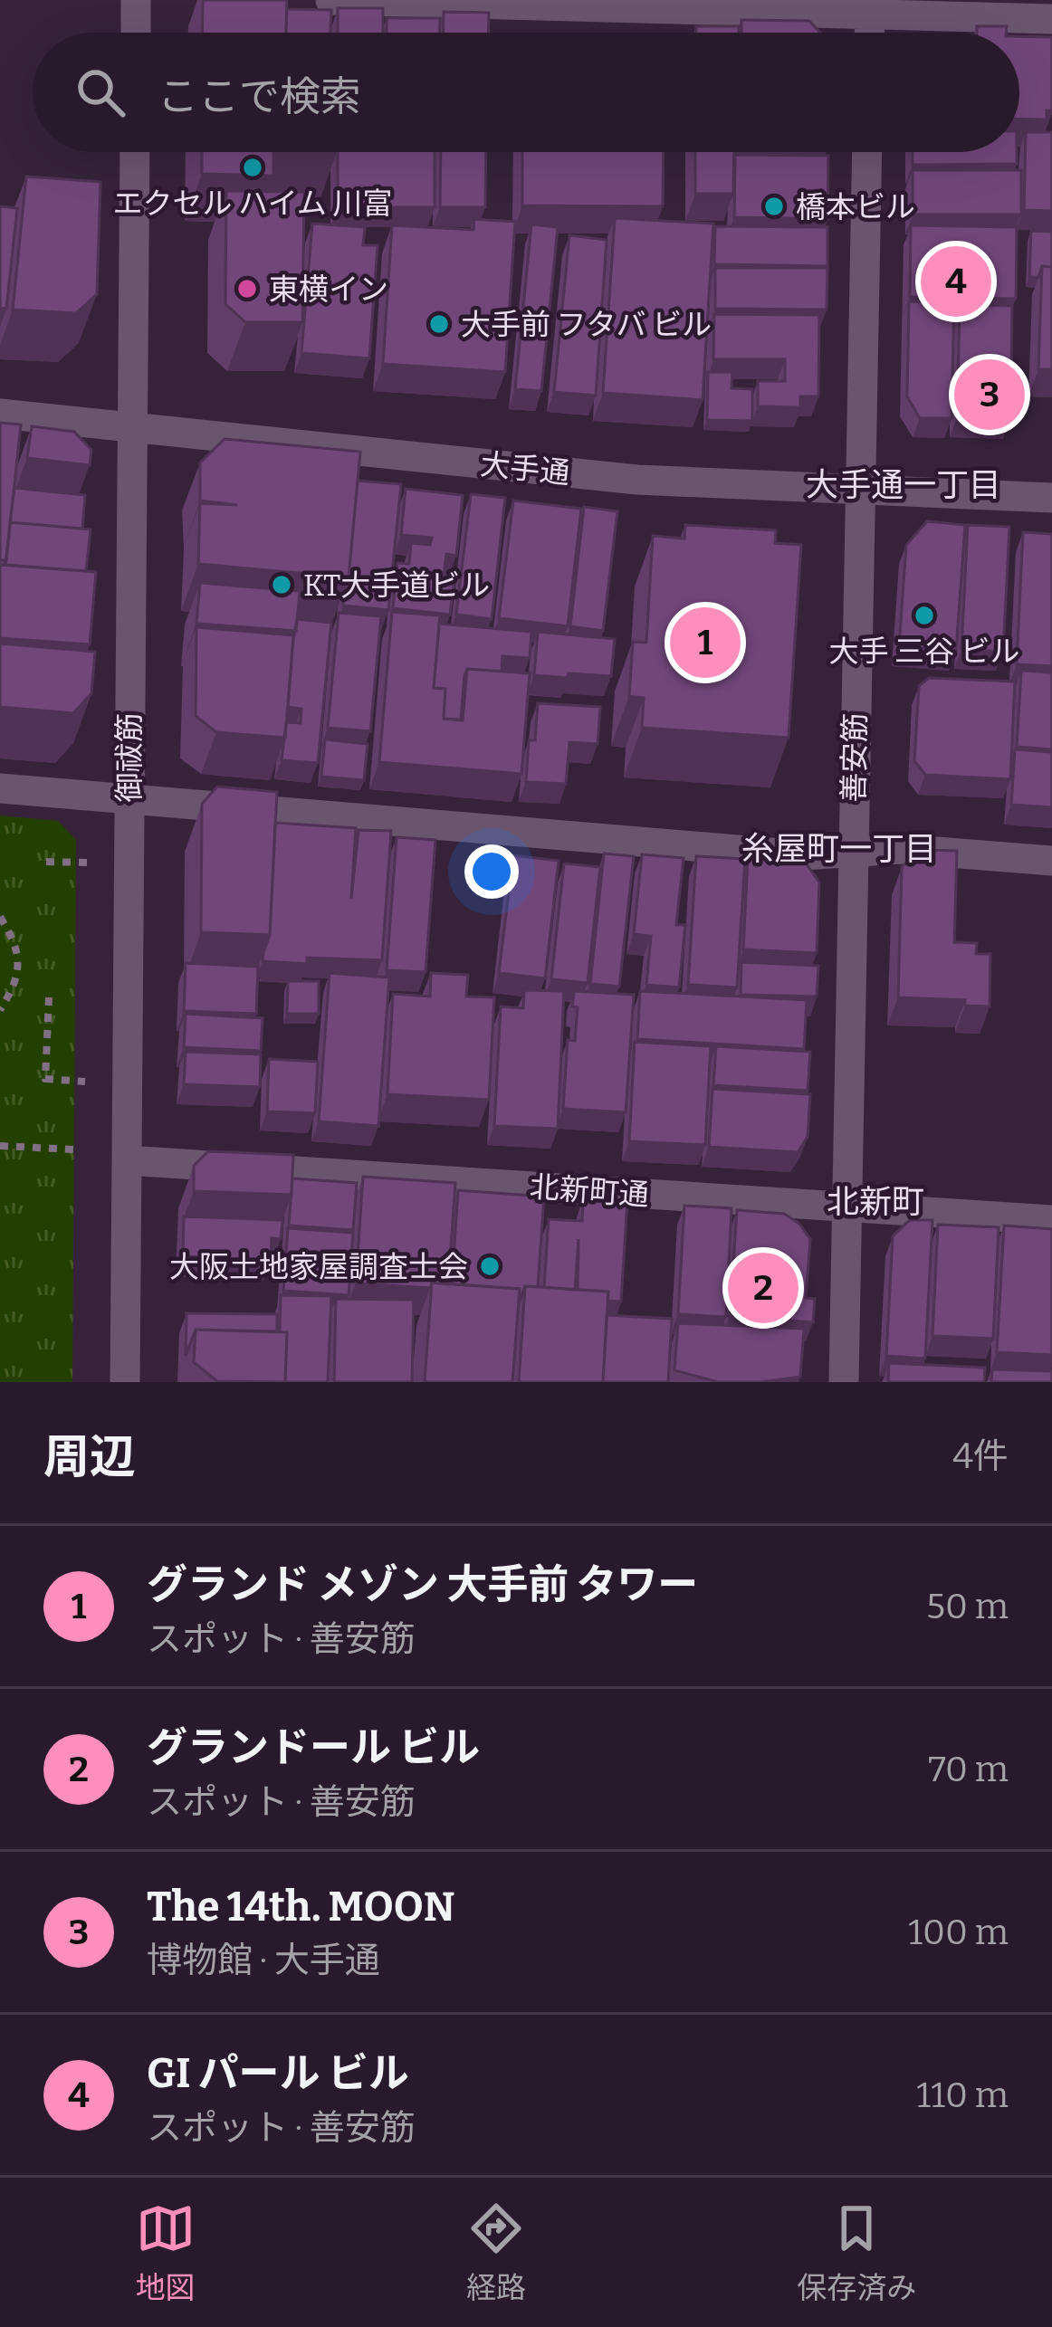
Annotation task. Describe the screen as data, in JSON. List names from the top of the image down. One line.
{"streets":{"street":["大手通","御祓筋","善安筋","北新町通"]},"crossings":[["大手通","御祓筋"],["大手通","善安筋"],["御祓筋","北新町通"],["善安筋","北新町通"]],"districts":["大手通一丁目","糸屋町一丁目","北新町"],"places":["エクセル ハイム 川富","橋本ビル","東横イン","大手前 フタバ ビル","KT大手道ビル","大手 三谷 ビル","大阪土地家屋調査士会"],"page":{"search":"ここで検索","pins":["4","3","1","2"],"heading":["周辺","4件"],"list":[{"mark":"1","name":"グランド メゾン 大手前 タワー","note":"スポット · 善安筋","value":"50 m"},{"mark":"2","name":"グランドール ビル","note":"スポット · 善安筋","value":"70 m"},{"mark":"3","name":"The 14th. MOON","note":"博物館 · 大手通","value":"100 m"},{"mark":"4","name":"GI パール ビル","note":"スポット · 善安筋","value":"110 m"}],"nav":["地図","経路","保存済み"]}}
